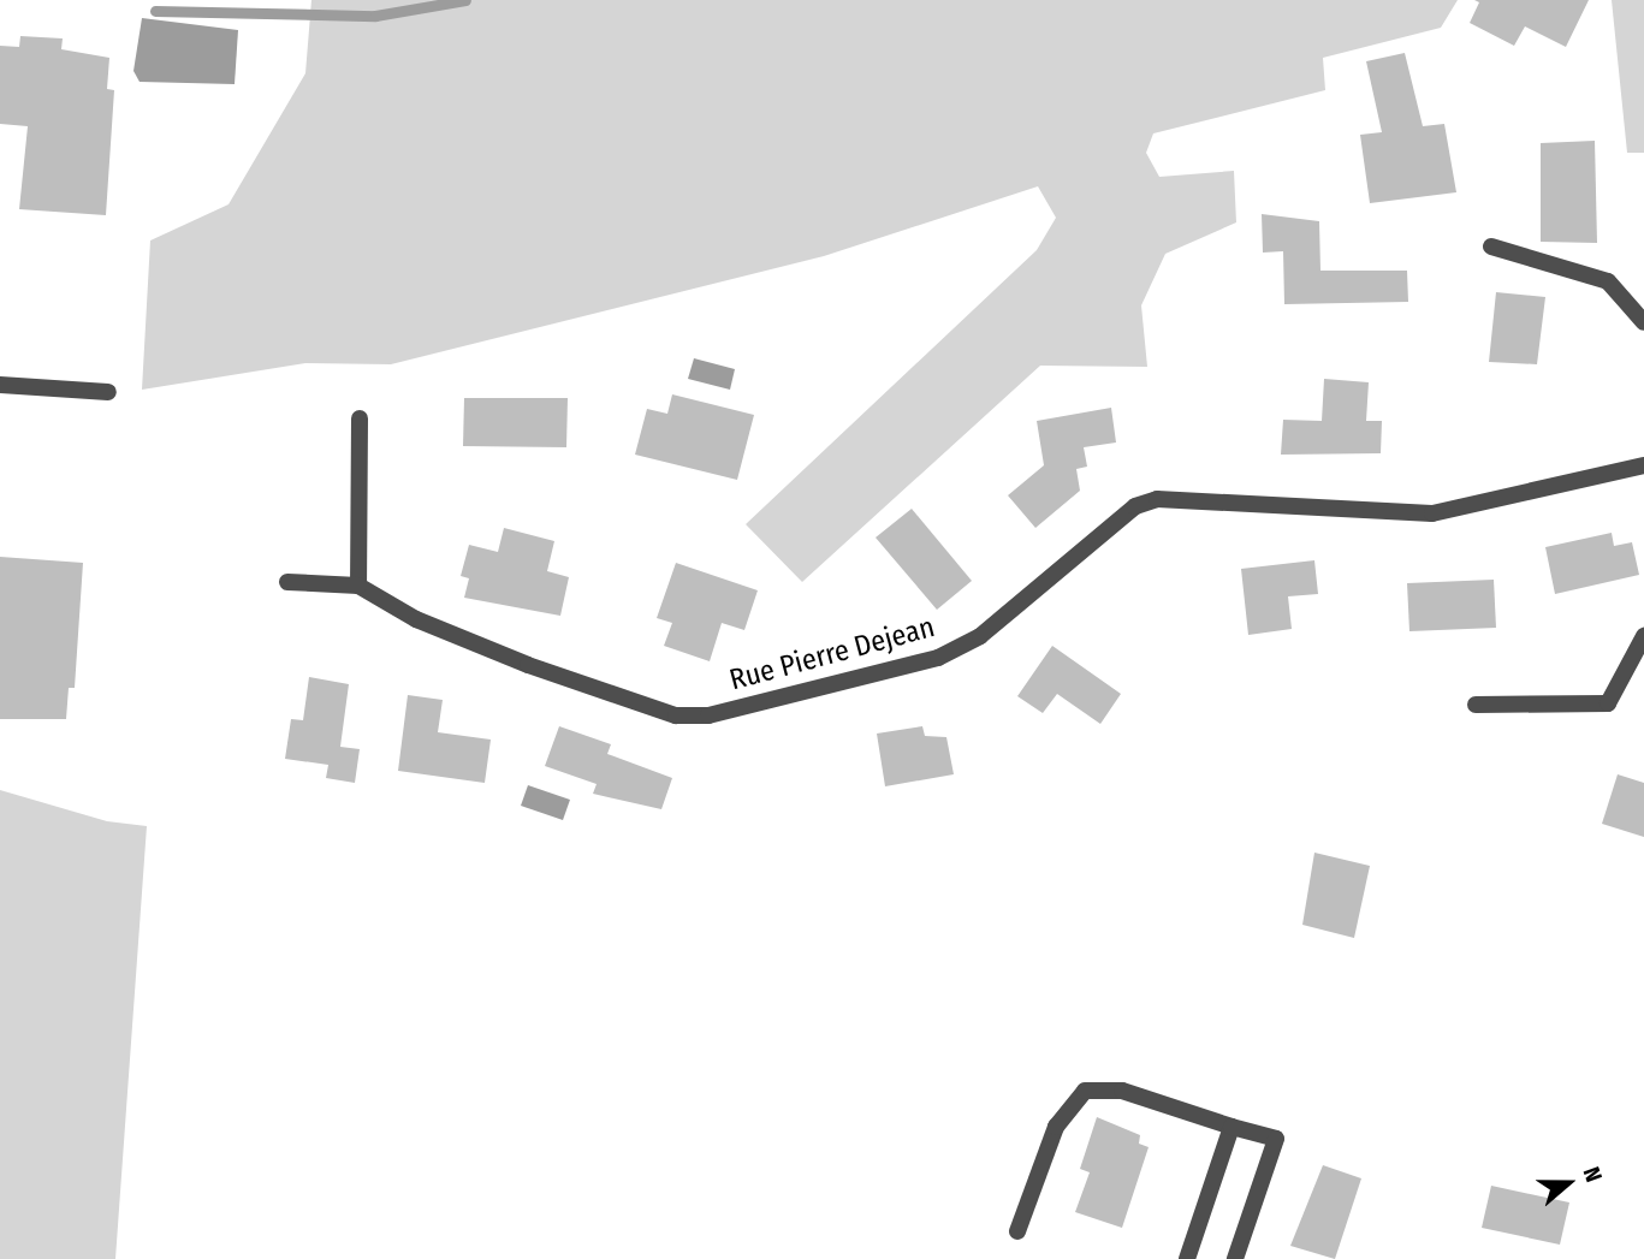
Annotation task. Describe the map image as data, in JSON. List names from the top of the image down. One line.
{"streets":{"street":["Rue Pierre Dejean"]},"north":"right"}
